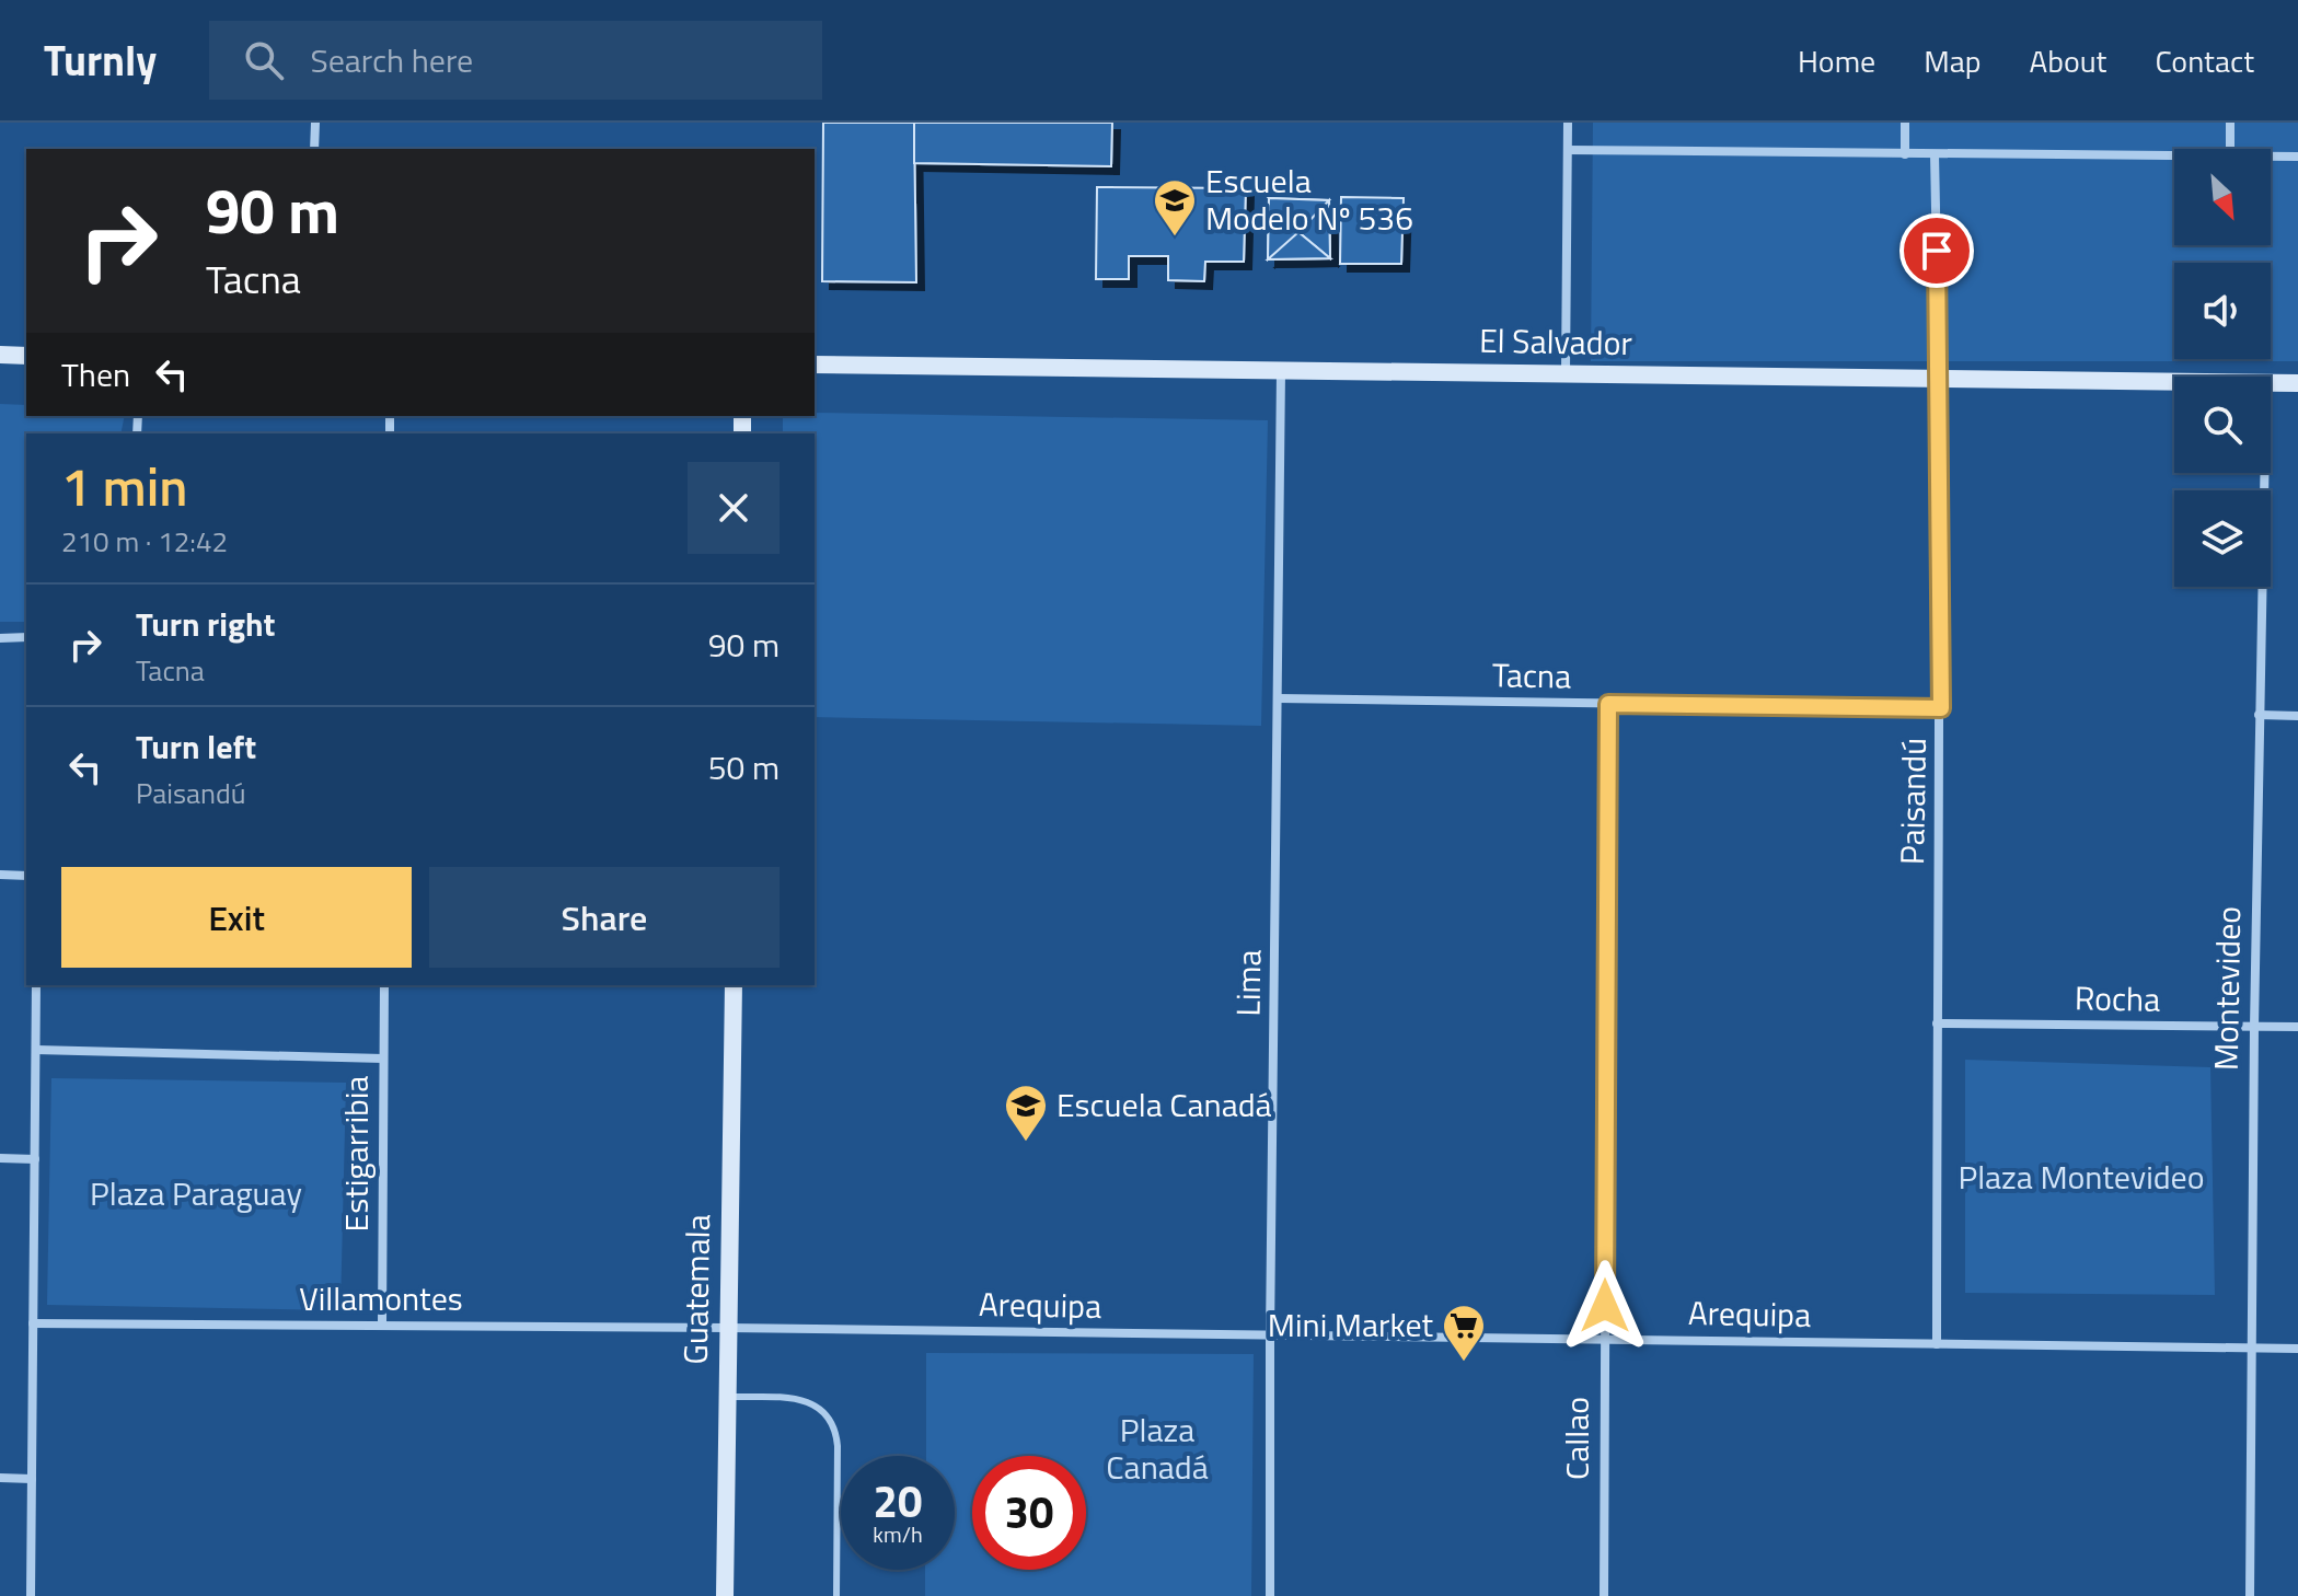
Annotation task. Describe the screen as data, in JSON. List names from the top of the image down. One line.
{"streets":{"street":["El Salvador","Tacna","Paisandú","Lima","Montevideo","Rocha","Estigarribia","Guatemala","Villamontes","Arequipa","Callao"]},"crossings":[["El Salvador","Paisandú"],["El Salvador","Lima"],["Tacna","Paisandú"],["Tacna","Lima"],["Tacna","Callao"],["Paisandú","Rocha"],["Paisandú","Arequipa"],["Lima","Arequipa"],["Montevideo","Rocha"],["Montevideo","Arequipa"],["Estigarribia","Villamontes"],["Guatemala","Villamontes"],["Guatemala","Arequipa"],["Villamontes","Arequipa"],["Arequipa","Callao"]],"parks":["Plaza Montevideo","Plaza Paraguay","Plaza Canadá"],"places":{"school or university":["Escuela Modelo Nº 536","Escuela Canadá"],"supermarket":["Mini Market"]},"north":"bottom right","page":{"header":"Turnly","search":"Search here","nav":["Home","Map","About","Contact"],"turn":["90 m","Tacna"],"then":"Then","heading":["1 min","210 m · 12:42"],"list":[{"name":"Turn right","note":"Tacna","value":"90 m"},{"name":"Turn left","note":"Paisandú","value":"50 m"}],"buttons":["Exit","Share"],"speed":"20 km/h","limit":"30"}}
